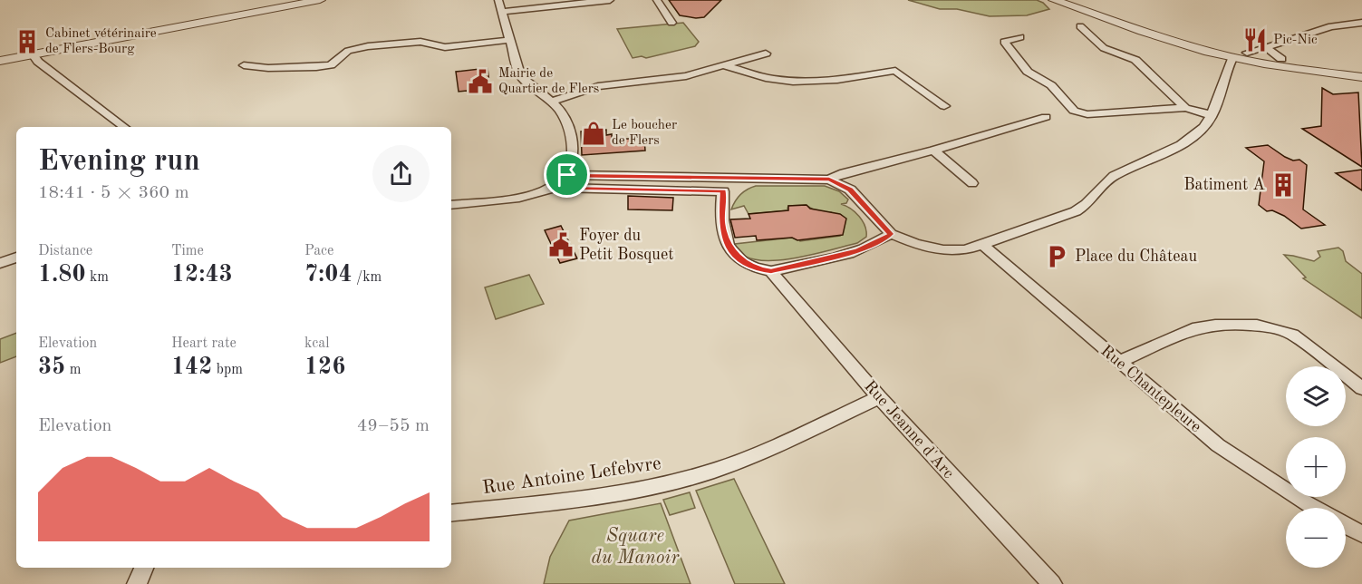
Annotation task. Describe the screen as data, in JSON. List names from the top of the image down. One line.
{"streets":{"street":["Rue Chantepleure","Rue Jeanne d'Arc","Rue Antoine Lefebvre"]},"crossings":[["Rue Jeanne d'Arc","Rue Antoine Lefebvre"]],"parks":["Square du Manoir"],"places":{"restaurant":["Pic-Nic"],"building":["Cabinet vétérinaire de Flers-Bourg","Batiment A"],"public building":["Mairie de Quartier de Flers","Foyer du Petit Bosquet"],"shop":["Le boucher de Flers"],"parking":["Place du Château"]},"page":{"heading":["Evening run","18:41 · 5 × 360 m"],"stats":[["Distance","1.80 km"],["Time","12:43"],["Pace","7:04 /km"],["Elevation","35 m"],["Heart rate","142 bpm"],["kcal","126"]],"map_buttons":["+","−"],"chart":["Elevation","49–55 m"]}}
